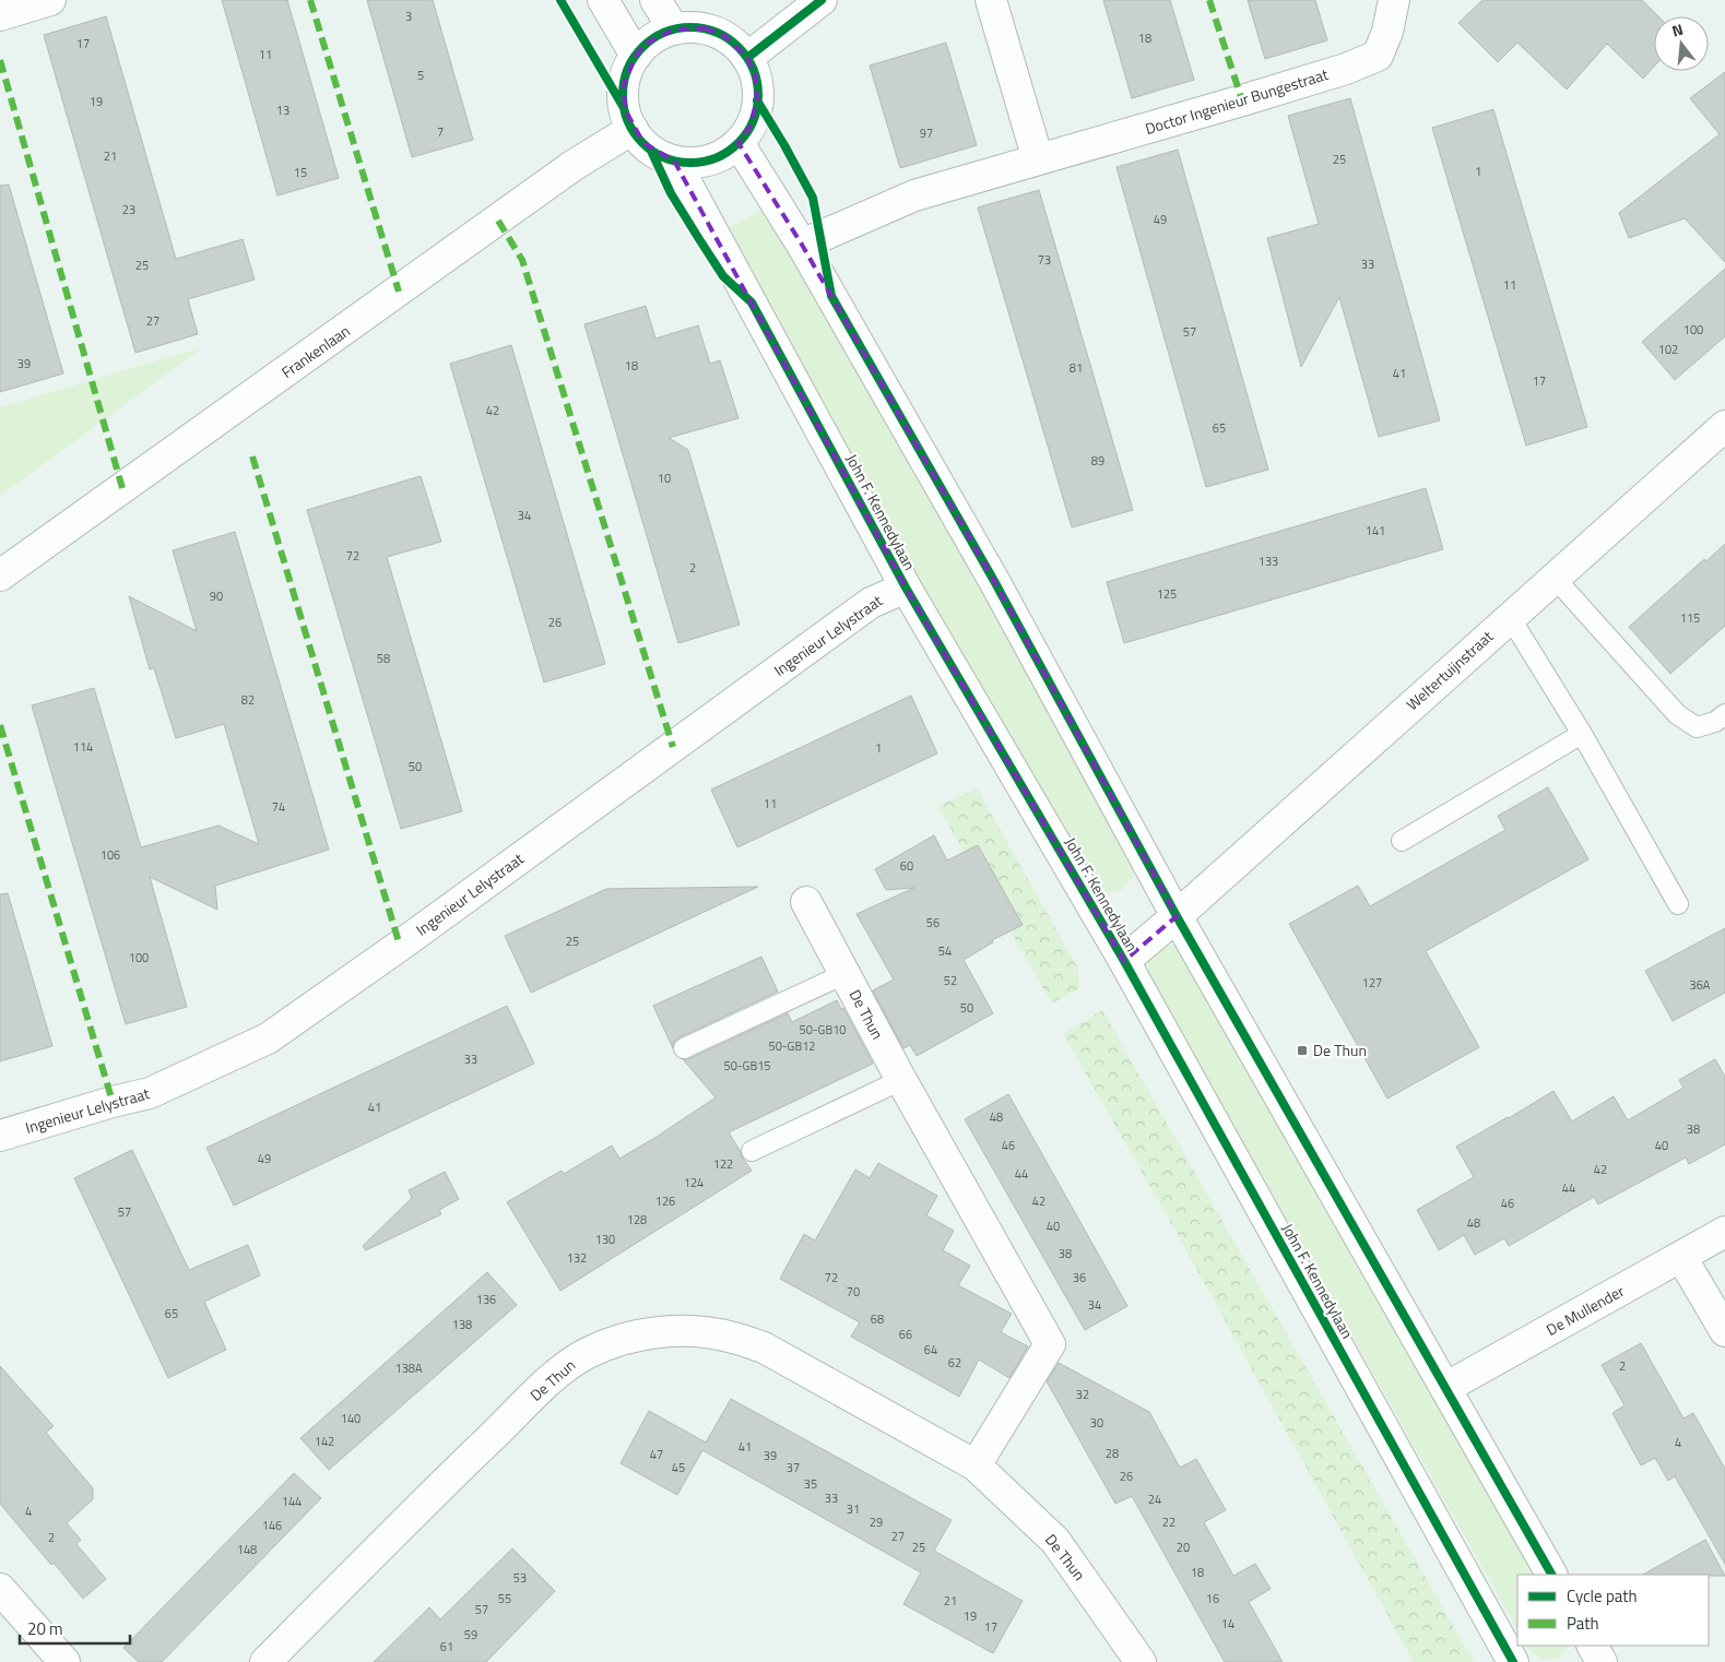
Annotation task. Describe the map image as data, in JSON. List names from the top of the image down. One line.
{"streets":{"street":["Doctor Ingenieur Bungestraat","Frankenlaan","John F. Kennedylaan","Ingenieur Lelystraat","Weltertuijnstraat","De Thun","De Mullender"]},"crossings":[["Frankenlaan","John F. Kennedylaan"],["John F. Kennedylaan","Ingenieur Lelystraat"],["John F. Kennedylaan","Weltertuijnstraat"]],"places":{"transit":["De Thun"]},"house_numbers":["3","18","17","11","5","19","13","7","97","21","25","1","15","23","49","73","33","25","11","27","100","57","102","39","18","81","41","17","42","65","89","10","34","141","72","133","2","125","90","115","26","58","82","114","1","50","11","74","106","60","56","25","54","100","52","127","36A","50","50-GB10","50-GB12","33","50-GB15","41","48","38","46","40","49","122","42","44","124","44","126","42","46","57","128","48","40","130","38","132","72","36","70","136","34","65","68","138","66","64","62","2","138A","32","140","30","142","4","41","28","47","39","45","37","26","35","33","24","144","31","4","29","22","146","27","2","25","20","148","18","53","55","16","21","57","19","14","17","59","61"],"legend":["Cycle path","Path"],"scale_bar":"20 m","north":"top"}
